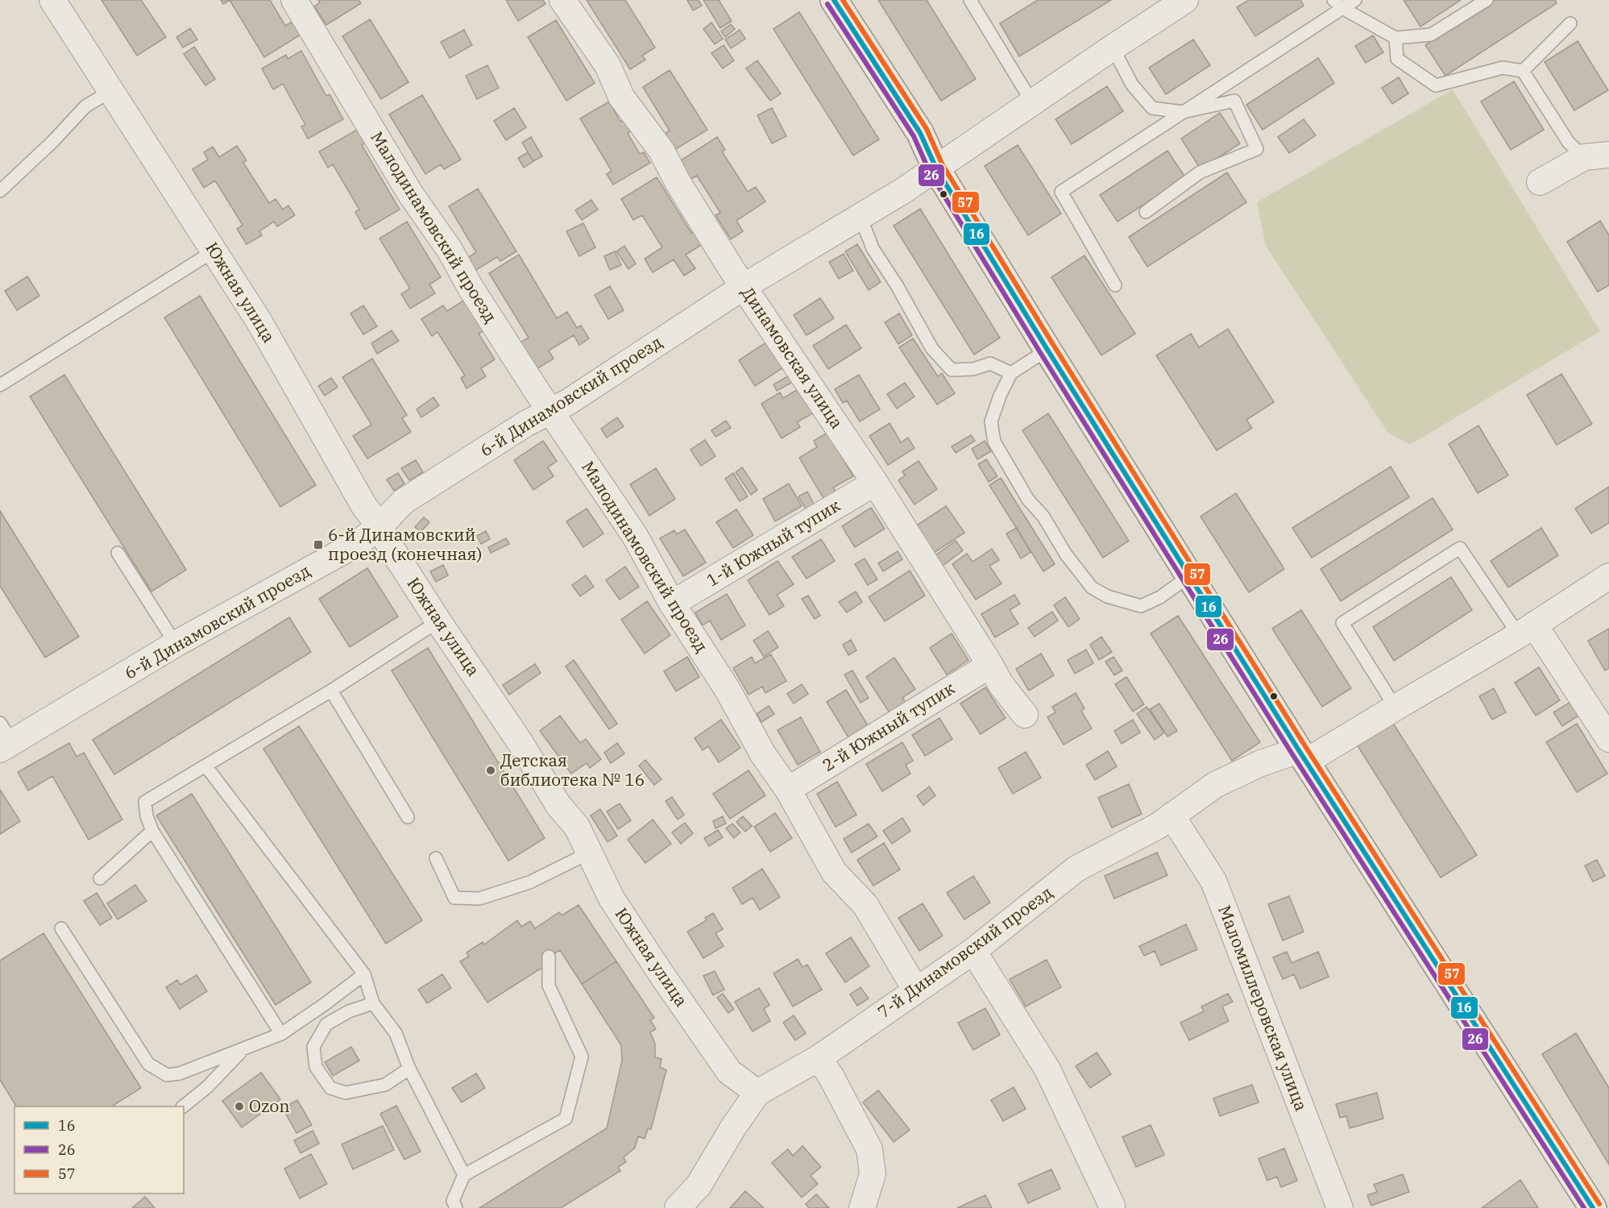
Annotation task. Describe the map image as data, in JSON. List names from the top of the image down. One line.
{"streets":{"street":["Малодинамовский проезд","Южная улица","Динамовская улица","6-й Динамовский проезд","1-й Южный тупик","2-й Южный тупик","7-й Динамовский проезд","Маломиллеровская улица"]},"crossings":[["Малодинамовский проезд","6-й Динамовский проезд"],["Малодинамовский проезд","1-й Южный тупик"],["Малодинамовский проезд","2-й Южный тупик"],["Малодинамовский проезд","7-й Динамовский проезд"],["Южная улица","6-й Динамовский проезд"],["Южная улица","7-й Динамовский проезд"],["Динамовская улица","6-й Динамовский проезд"],["Динамовская улица","1-й Южный тупик"],["Динамовская улица","2-й Южный тупик"],["7-й Динамовский проезд","Маломиллеровская улица"]],"places":{"transit":["6-й Динамовский проезд (конечная)"],"other":["Детская библиотека № 16","Ozon"]},"lines":["transit line 16","transit line 57","transit line 26"],"legend":["16","26","57"]}
